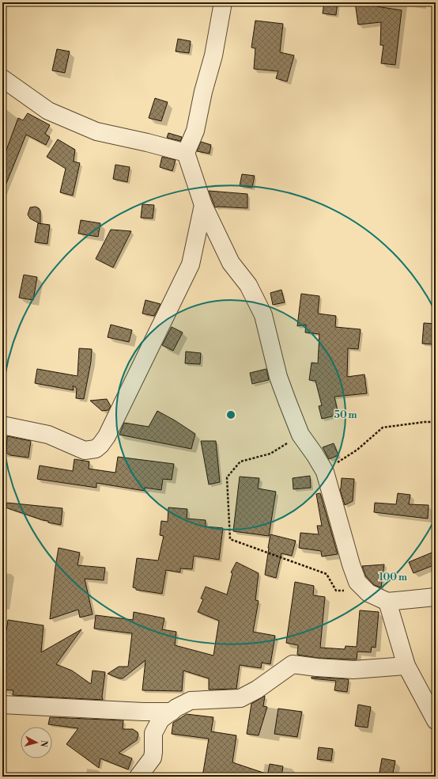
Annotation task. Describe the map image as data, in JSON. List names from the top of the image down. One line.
{"north":"right","rings":["50 m","100 m"]}
